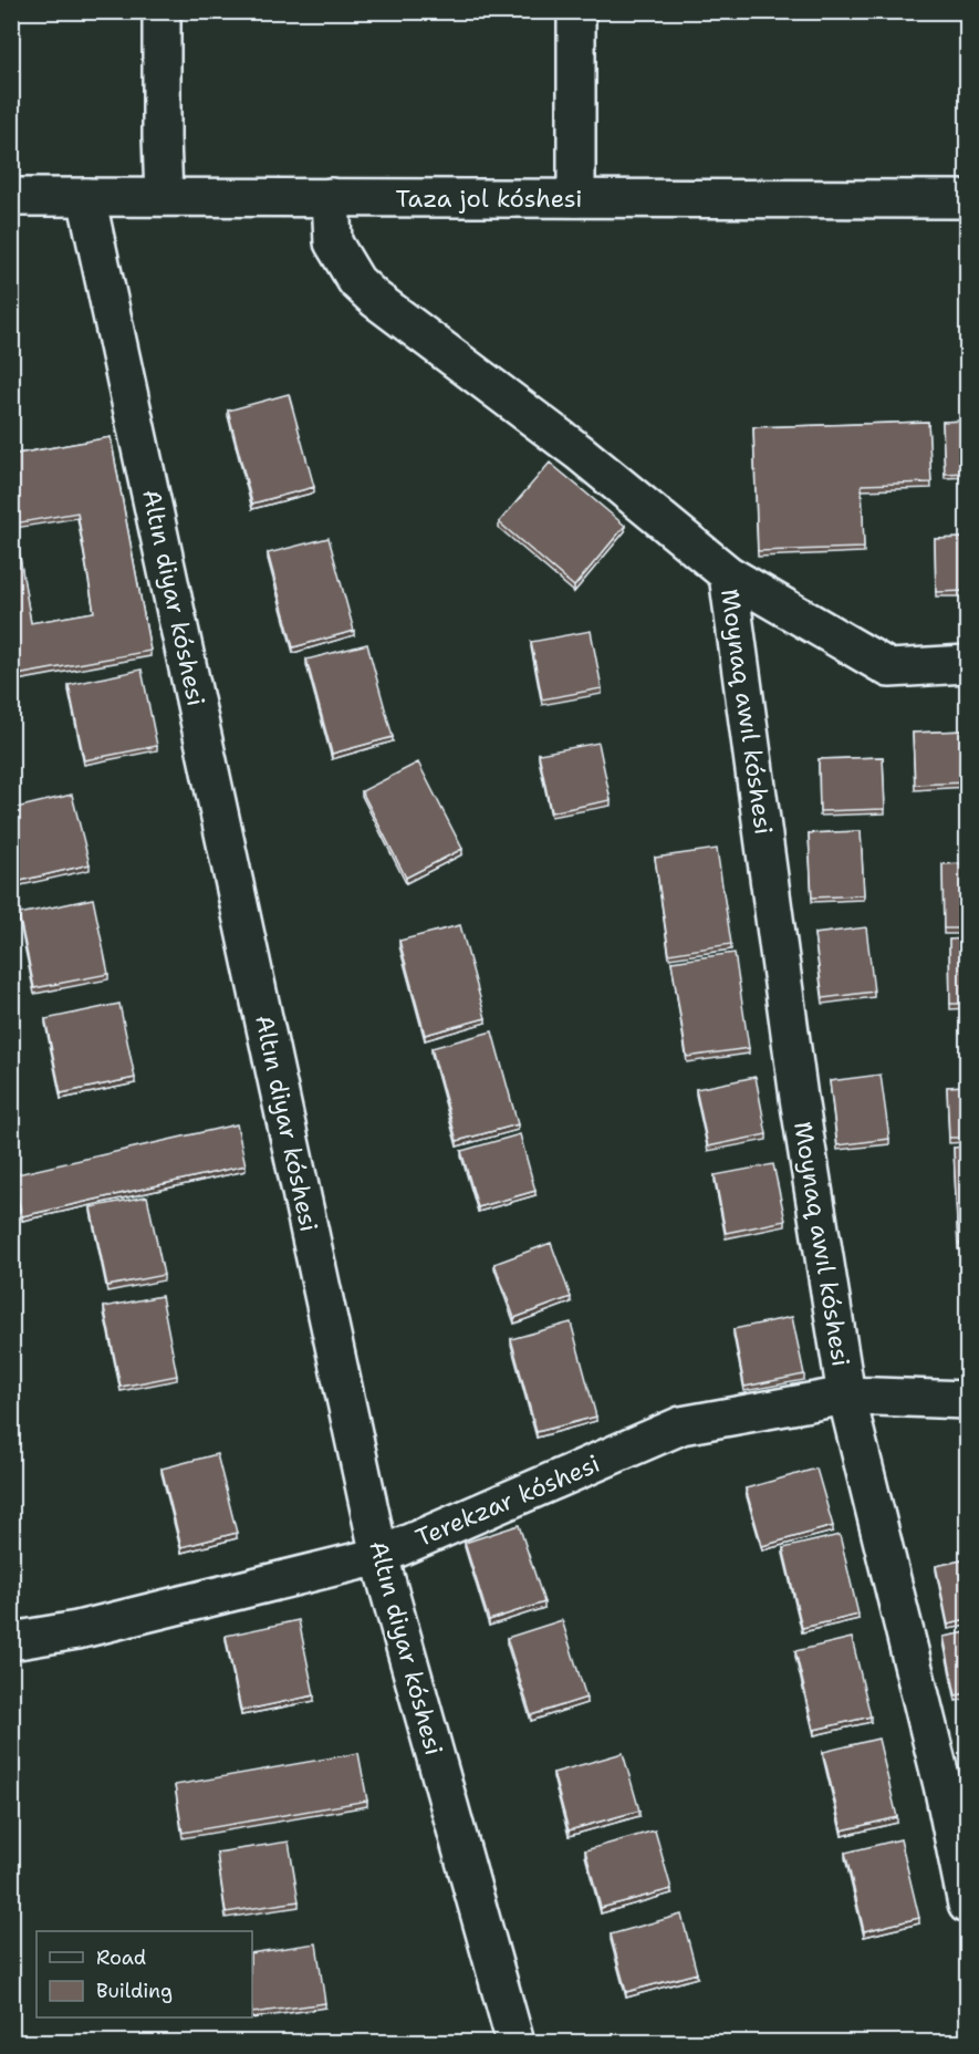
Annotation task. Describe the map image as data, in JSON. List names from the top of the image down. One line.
{"streets":{"street":["Taza jol kóshesi","Altın diyar kóshesi","Moynaq awıl kóshesi","Terekzar kóshesi"]},"crossings":[["Taza jol kóshesi","Altın diyar kóshesi"],["Taza jol kóshesi","Moynaq awıl kóshesi"],["Altın diyar kóshesi","Terekzar kóshesi"],["Moynaq awıl kóshesi","Terekzar kóshesi"]],"legend":["Road","Building"]}
